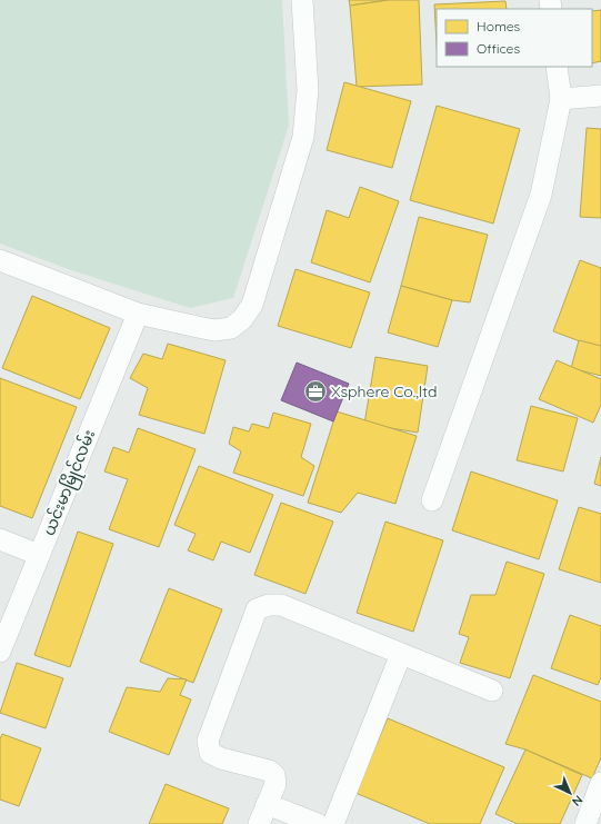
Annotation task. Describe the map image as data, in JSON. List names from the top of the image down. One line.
{"streets":{"street":["ယင်းမာမြိုင်လမ်း"]},"places":{"office":["Xsphere Co.,ltd"]},"legend":["Homes","Offices"],"north":"bottom right"}
